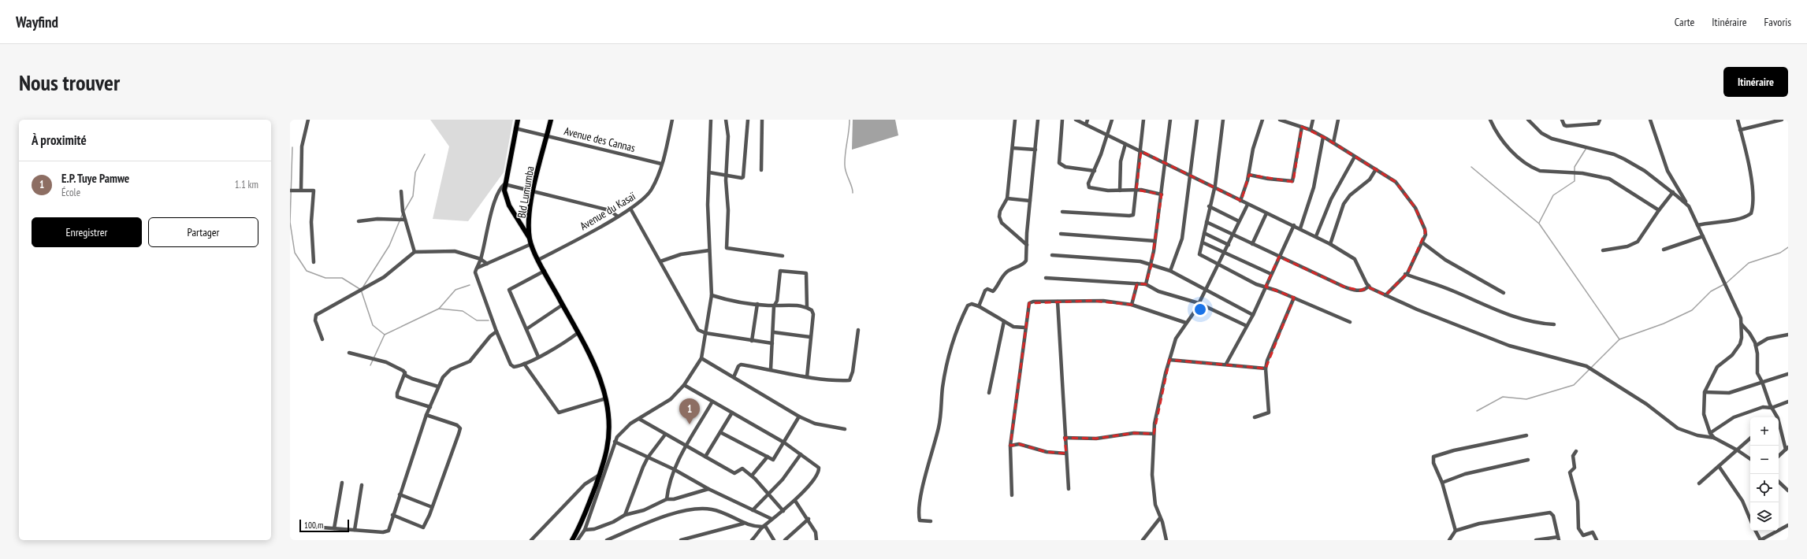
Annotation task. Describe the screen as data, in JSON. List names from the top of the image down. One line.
{"streets":{"main road":["Bld Lumumba"],"street":["Avenue des Cannas","Avenue du Kasaï"]},"crossings":[["Avenue des Cannas","Bld Lumumba"],["Avenue des Cannas","Avenue du Kasaï"]],"scale_bar":"100 m","page":{"header":"Wayfind","nav":["Carte","Itinéraire","Favoris"],"buttons":["Itinéraire",["Enregistrer","Partager"]],"title":"Nous trouver","heading":"À proximité","list":[{"mark":"1","name":"E.P. Tuye Pamwe","note":"École","value":"1.1 km"}],"pins":"1","map_buttons":["+","−"],"scale":"100 m"}}
